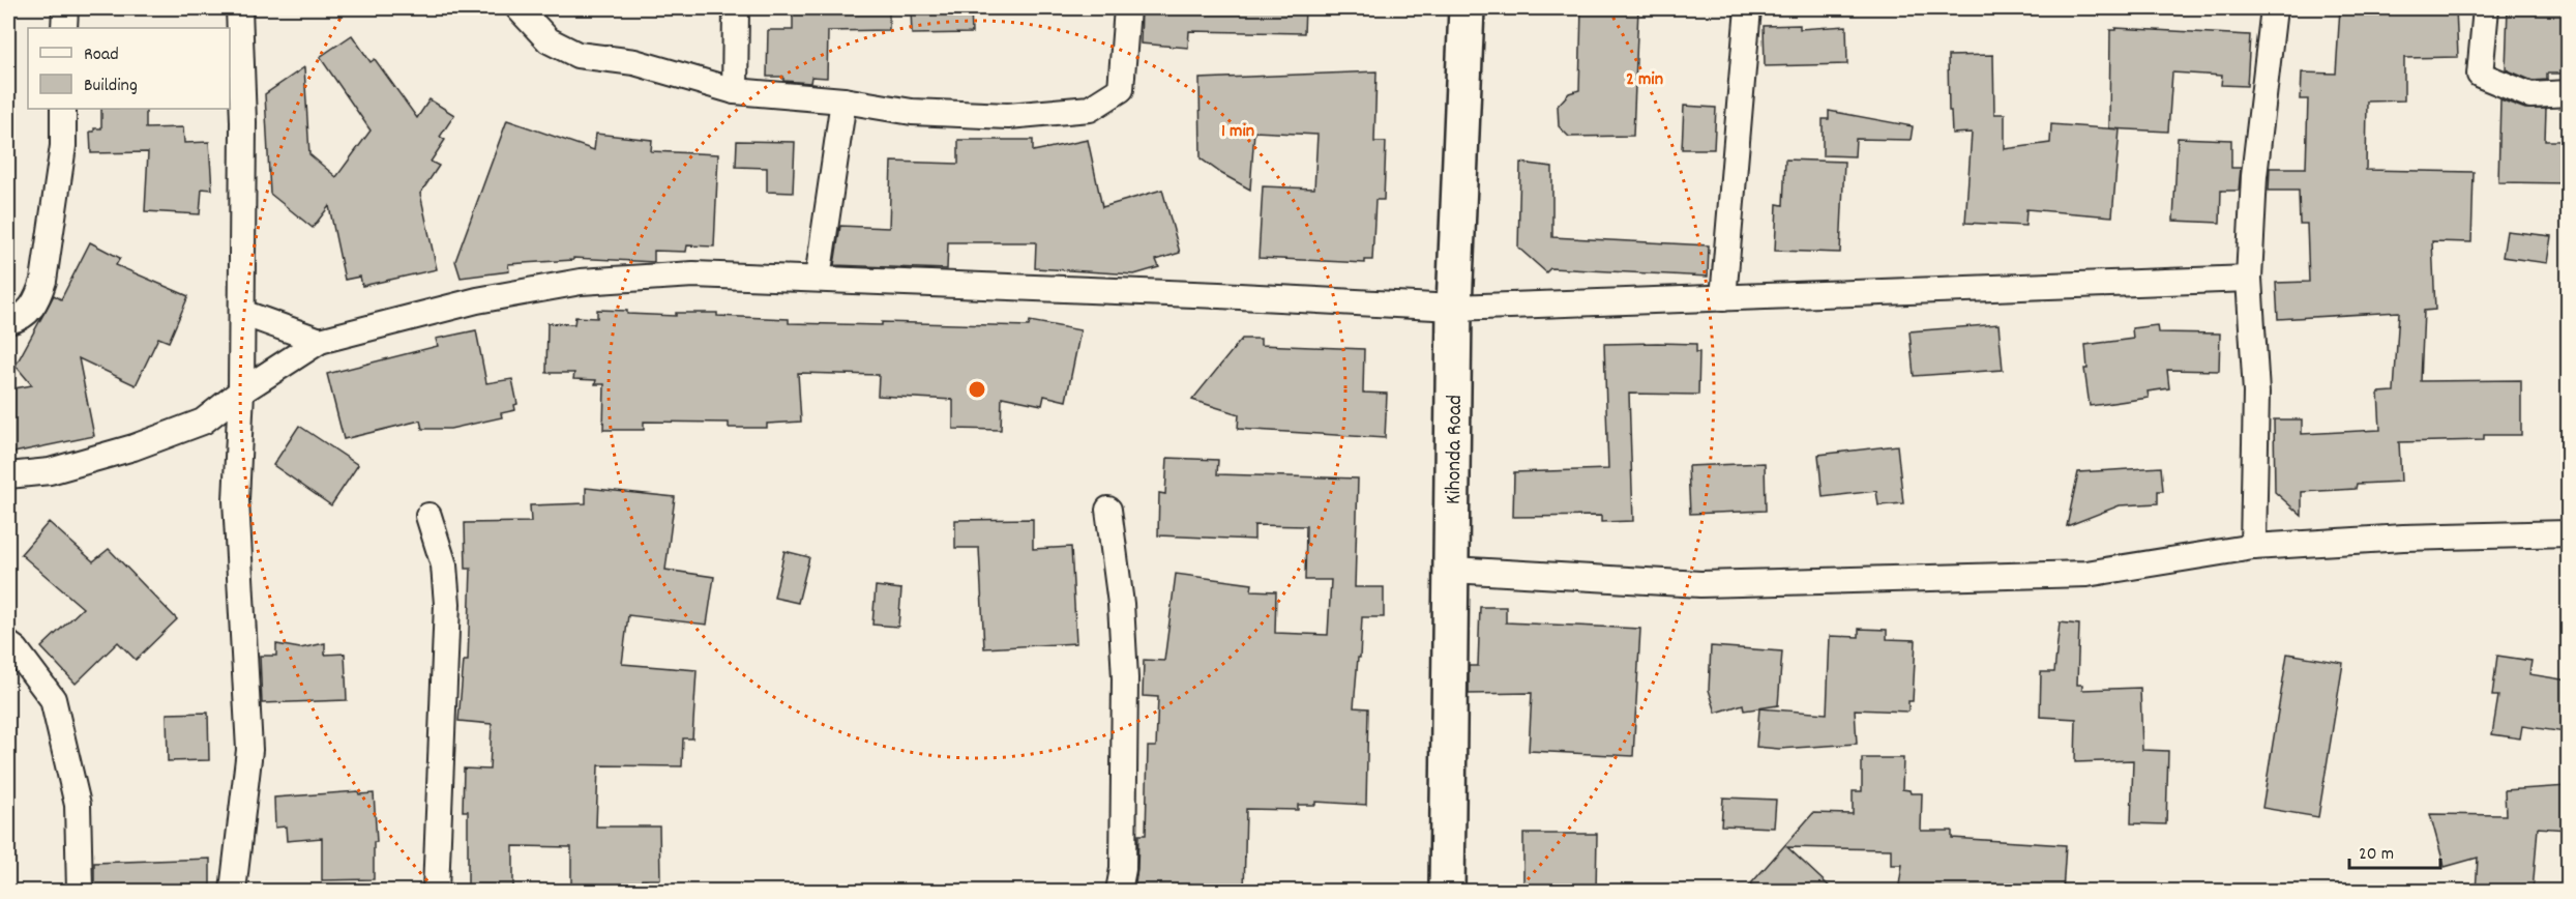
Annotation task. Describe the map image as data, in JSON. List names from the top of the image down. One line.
{"streets":{"street":["Kihonda Road"]},"legend":["Road","Building"],"scale_bar":"20 m","rings":["2 min","1 min"]}
